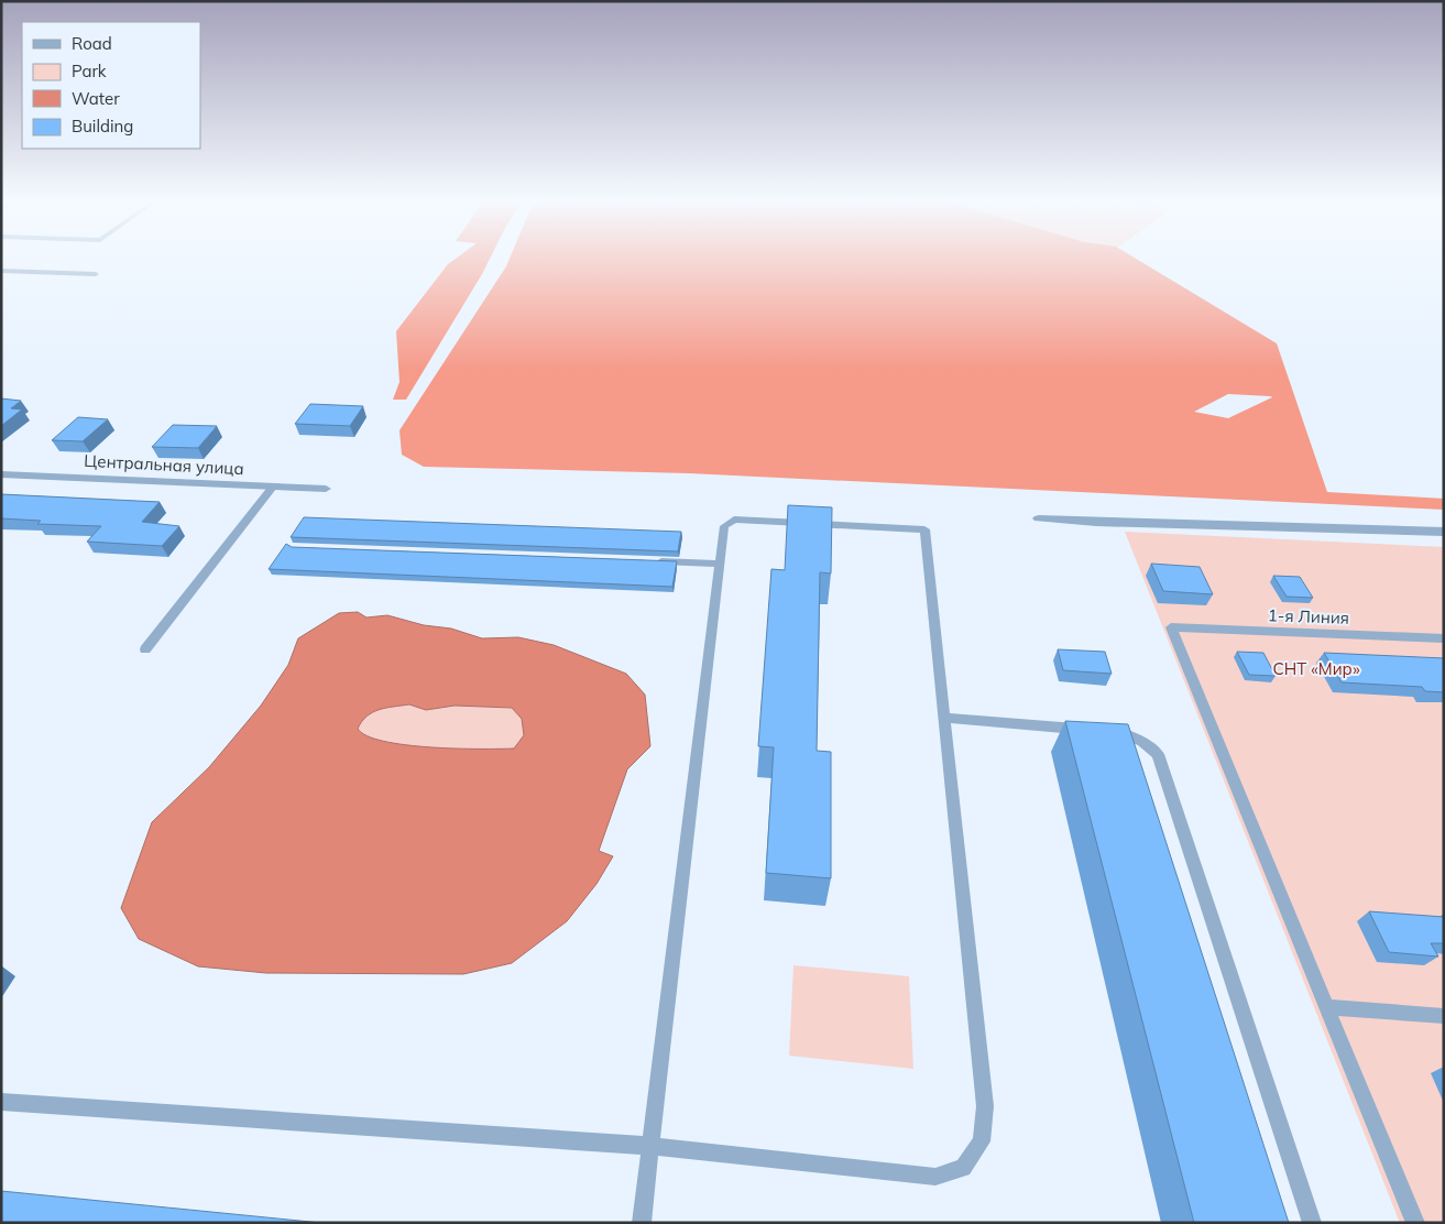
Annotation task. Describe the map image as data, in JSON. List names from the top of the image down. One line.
{"streets":{"street":["Центральная улица"],"lane":["1-я Линия"]},"parks":["СНТ «Мир»"],"legend":["Road","Park","Water","Building"]}
